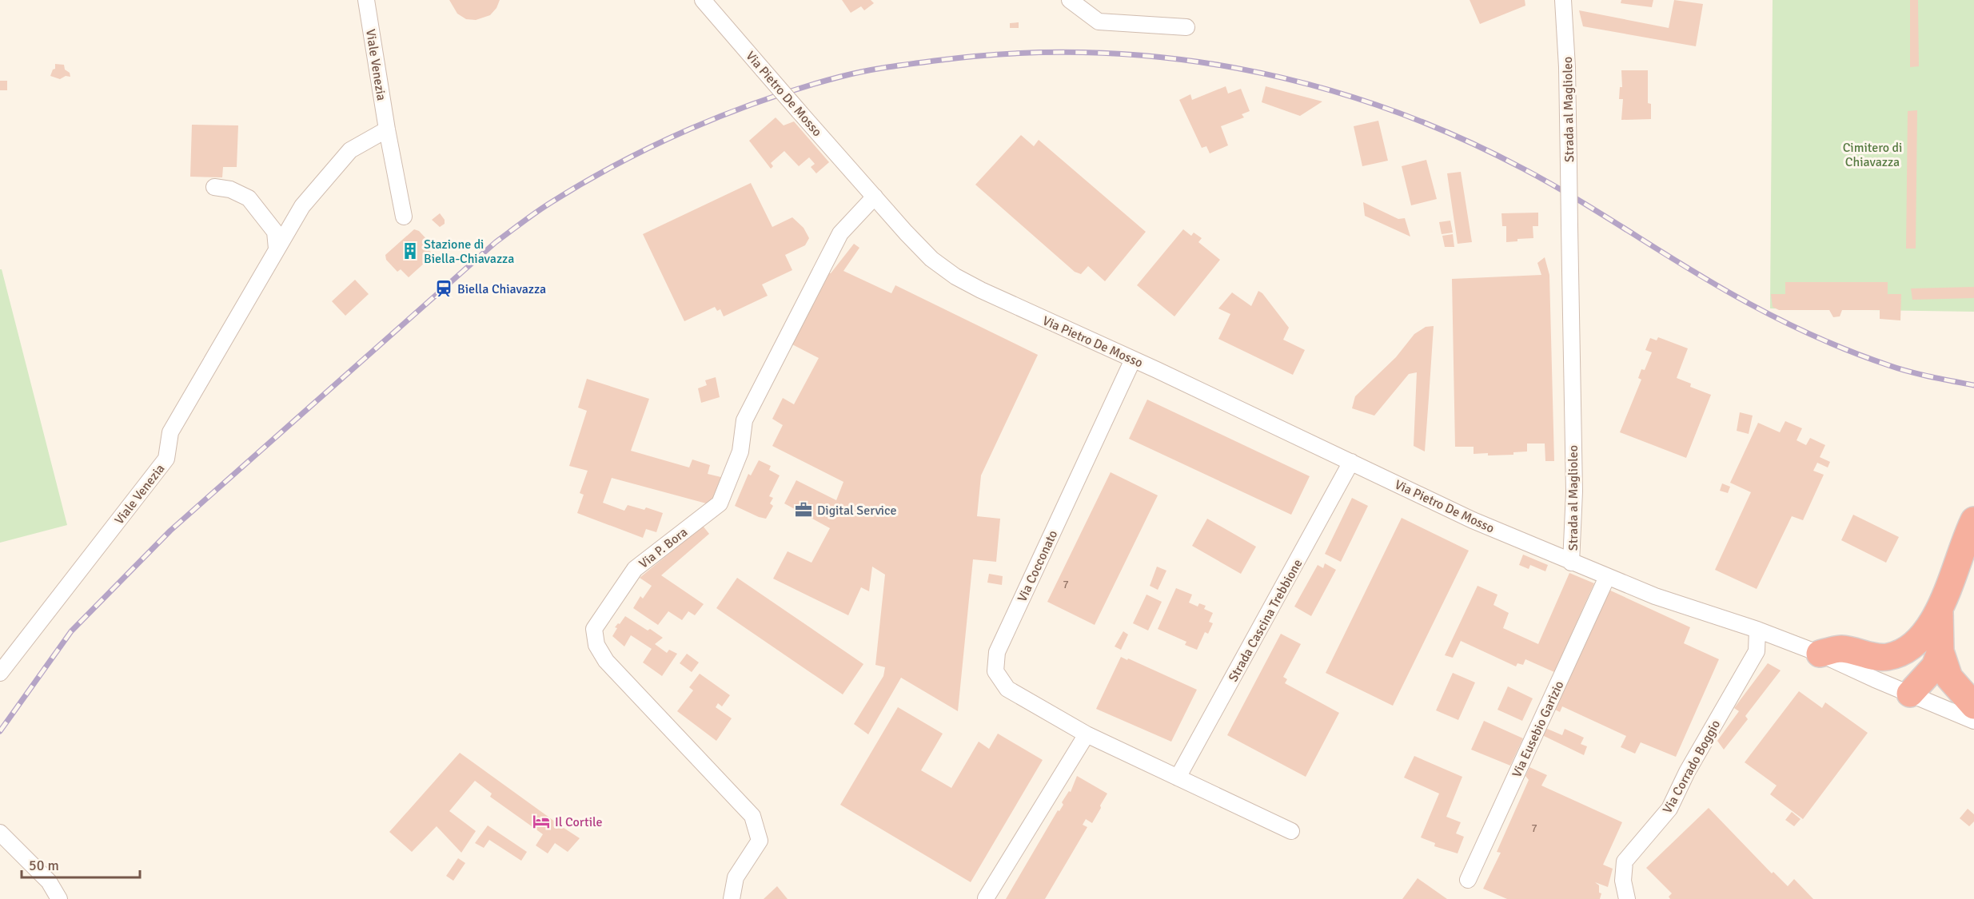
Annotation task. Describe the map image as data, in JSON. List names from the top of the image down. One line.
{"streets":{"street":["Viale Venezia","Via Pietro De Mosso","Strada al Maglioleo","Via P. Bora","Via Cocconato","Strada Cascina Trebbione","Via Eusebio Garizio","Via Corrado Boggio"]},"crossings":[["Via Pietro De Mosso","Strada al Maglioleo"],["Via Pietro De Mosso","Via P. Bora"],["Via Pietro De Mosso","Via Cocconato"],["Via Pietro De Mosso","Strada Cascina Trebbione"],["Strada al Maglioleo","Via Eusebio Garizio"],["Strada al Maglioleo","Via Corrado Boggio"]],"parks":["Cimitero di Chiavazza"],"places":{"building":["Stazione di Biella-Chiavazza"],"station":["Biella Chiavazza"],"office":["Digital Service"],"hotel":["Il Cortile"]},"house_numbers":["7","7"],"scale_bar":"50 m"}
